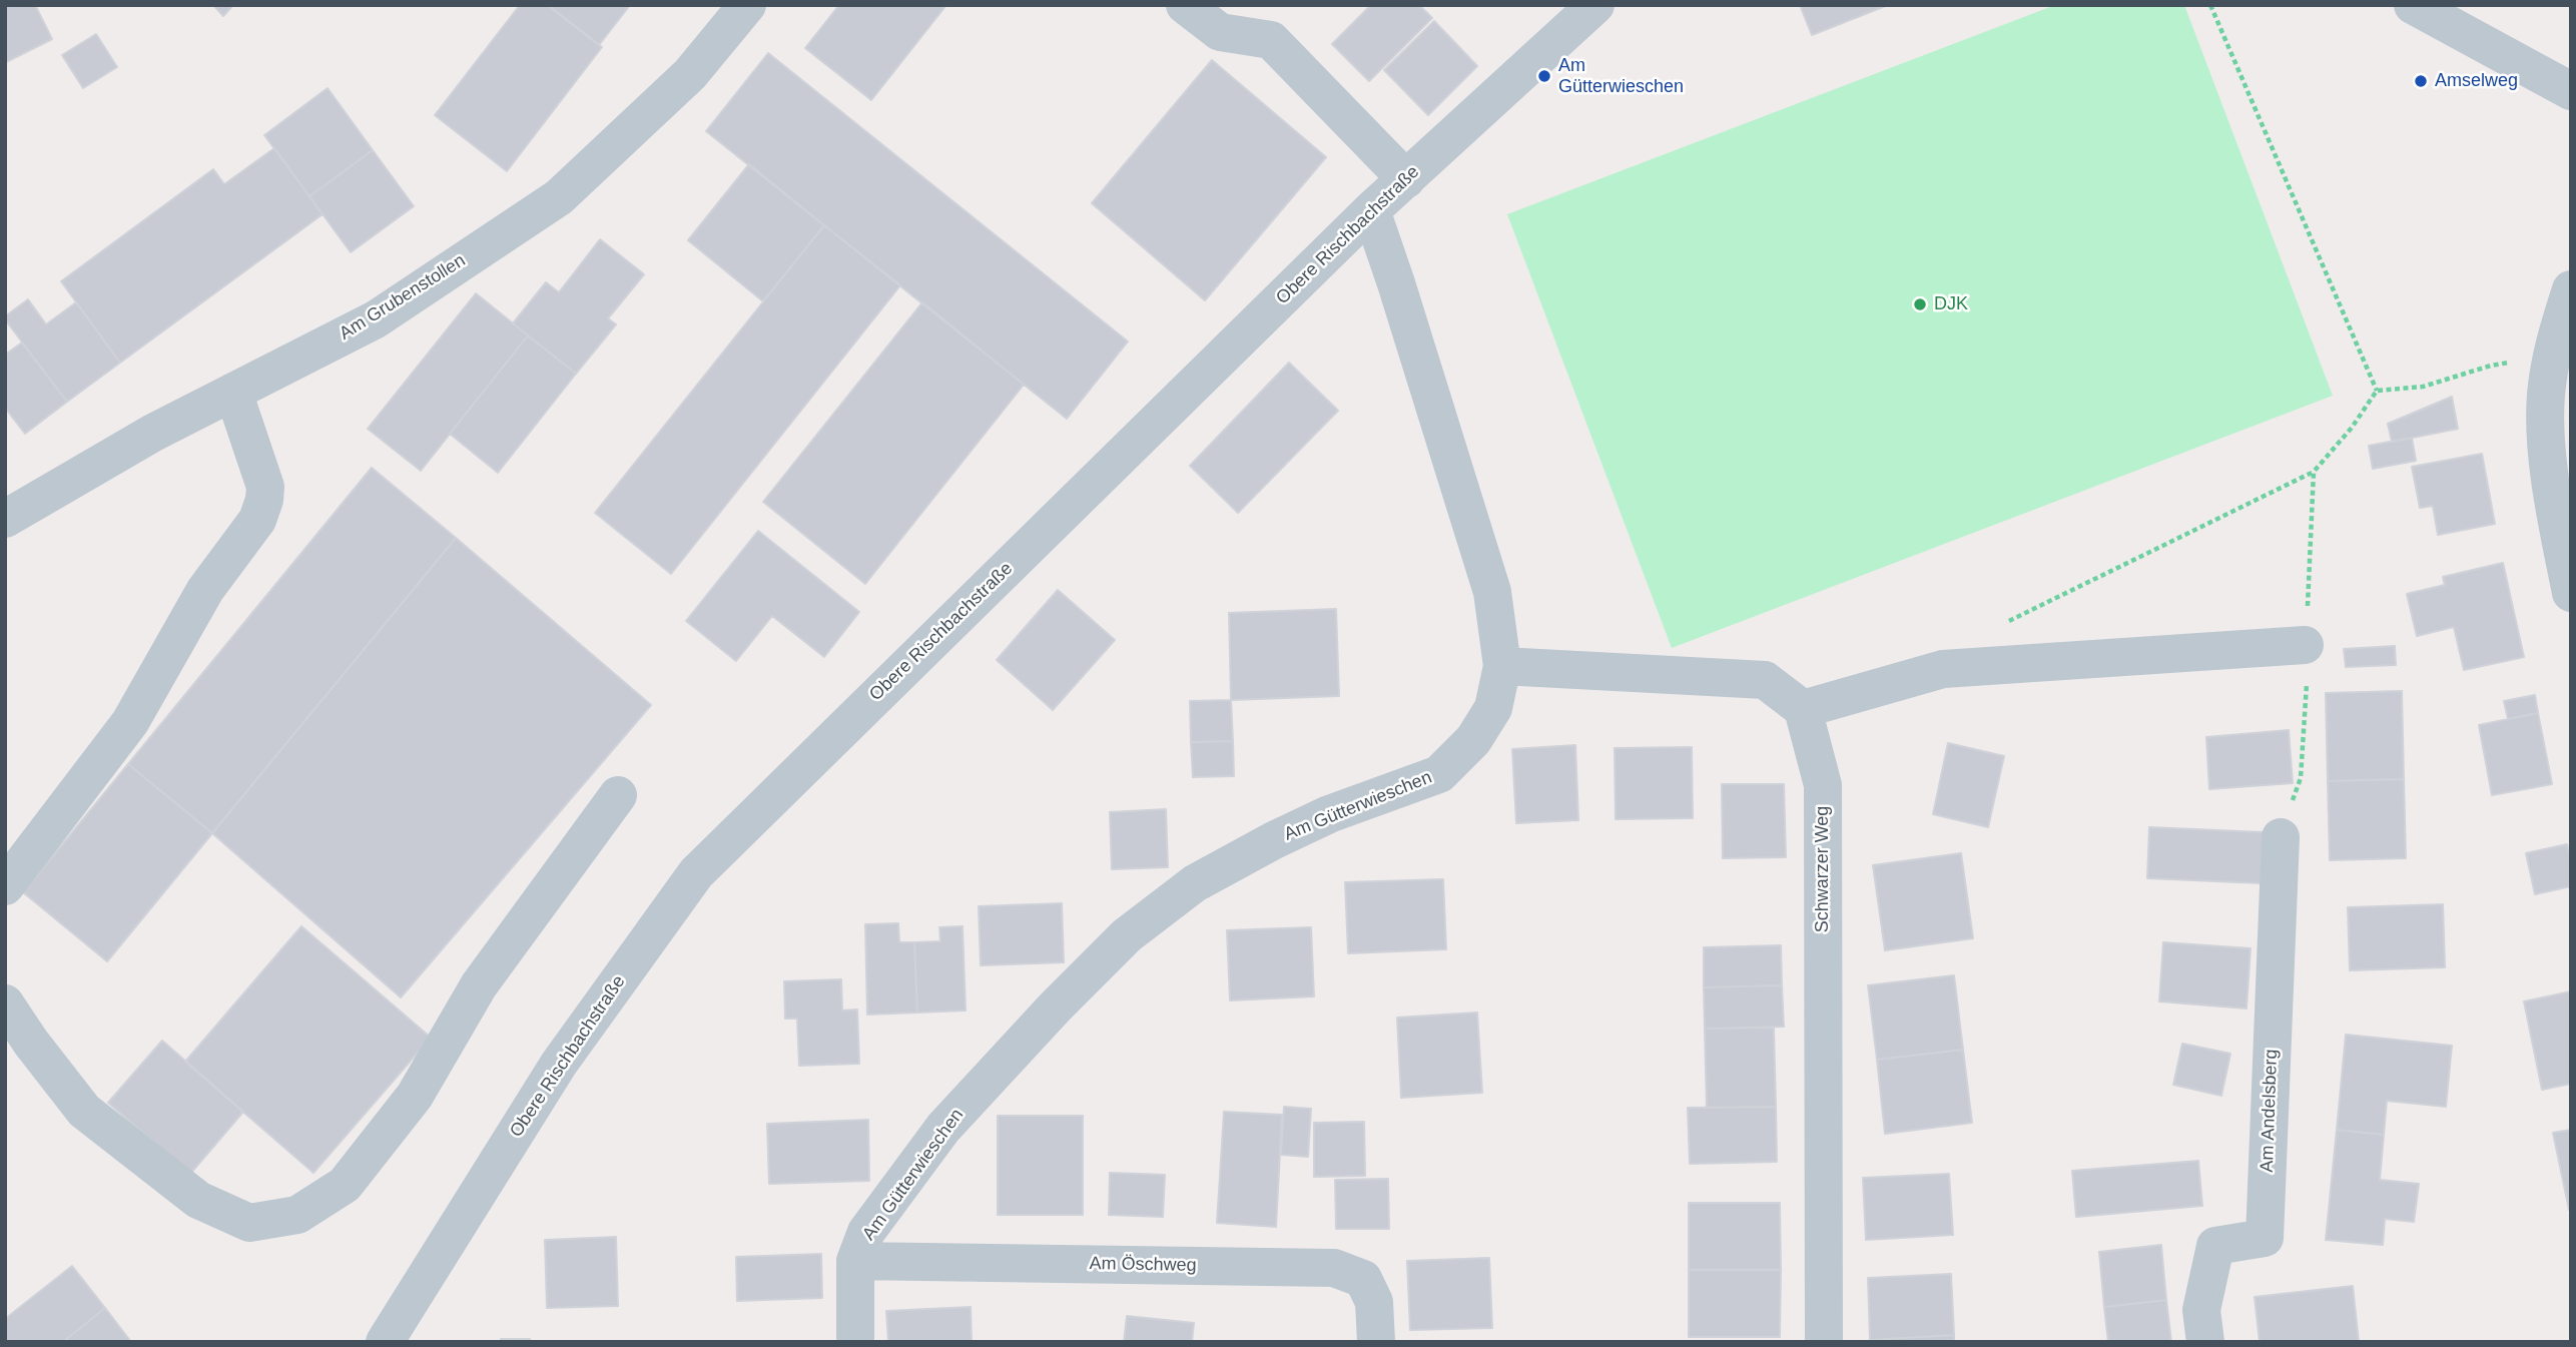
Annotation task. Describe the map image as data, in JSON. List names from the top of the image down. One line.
{"streets":{"street":["Obere Rischbachstraße","Am Grubenstollen","Am Gütterwieschen","Schwarzer Weg","Am Andelsberg","Am Öschweg"]},"crossings":[["Obere Rischbachstraße","Am Gütterwieschen"],["Am Gütterwieschen","Am Öschweg"]],"places":["Am Gütterwieschen","Amselweg","DJK"]}
